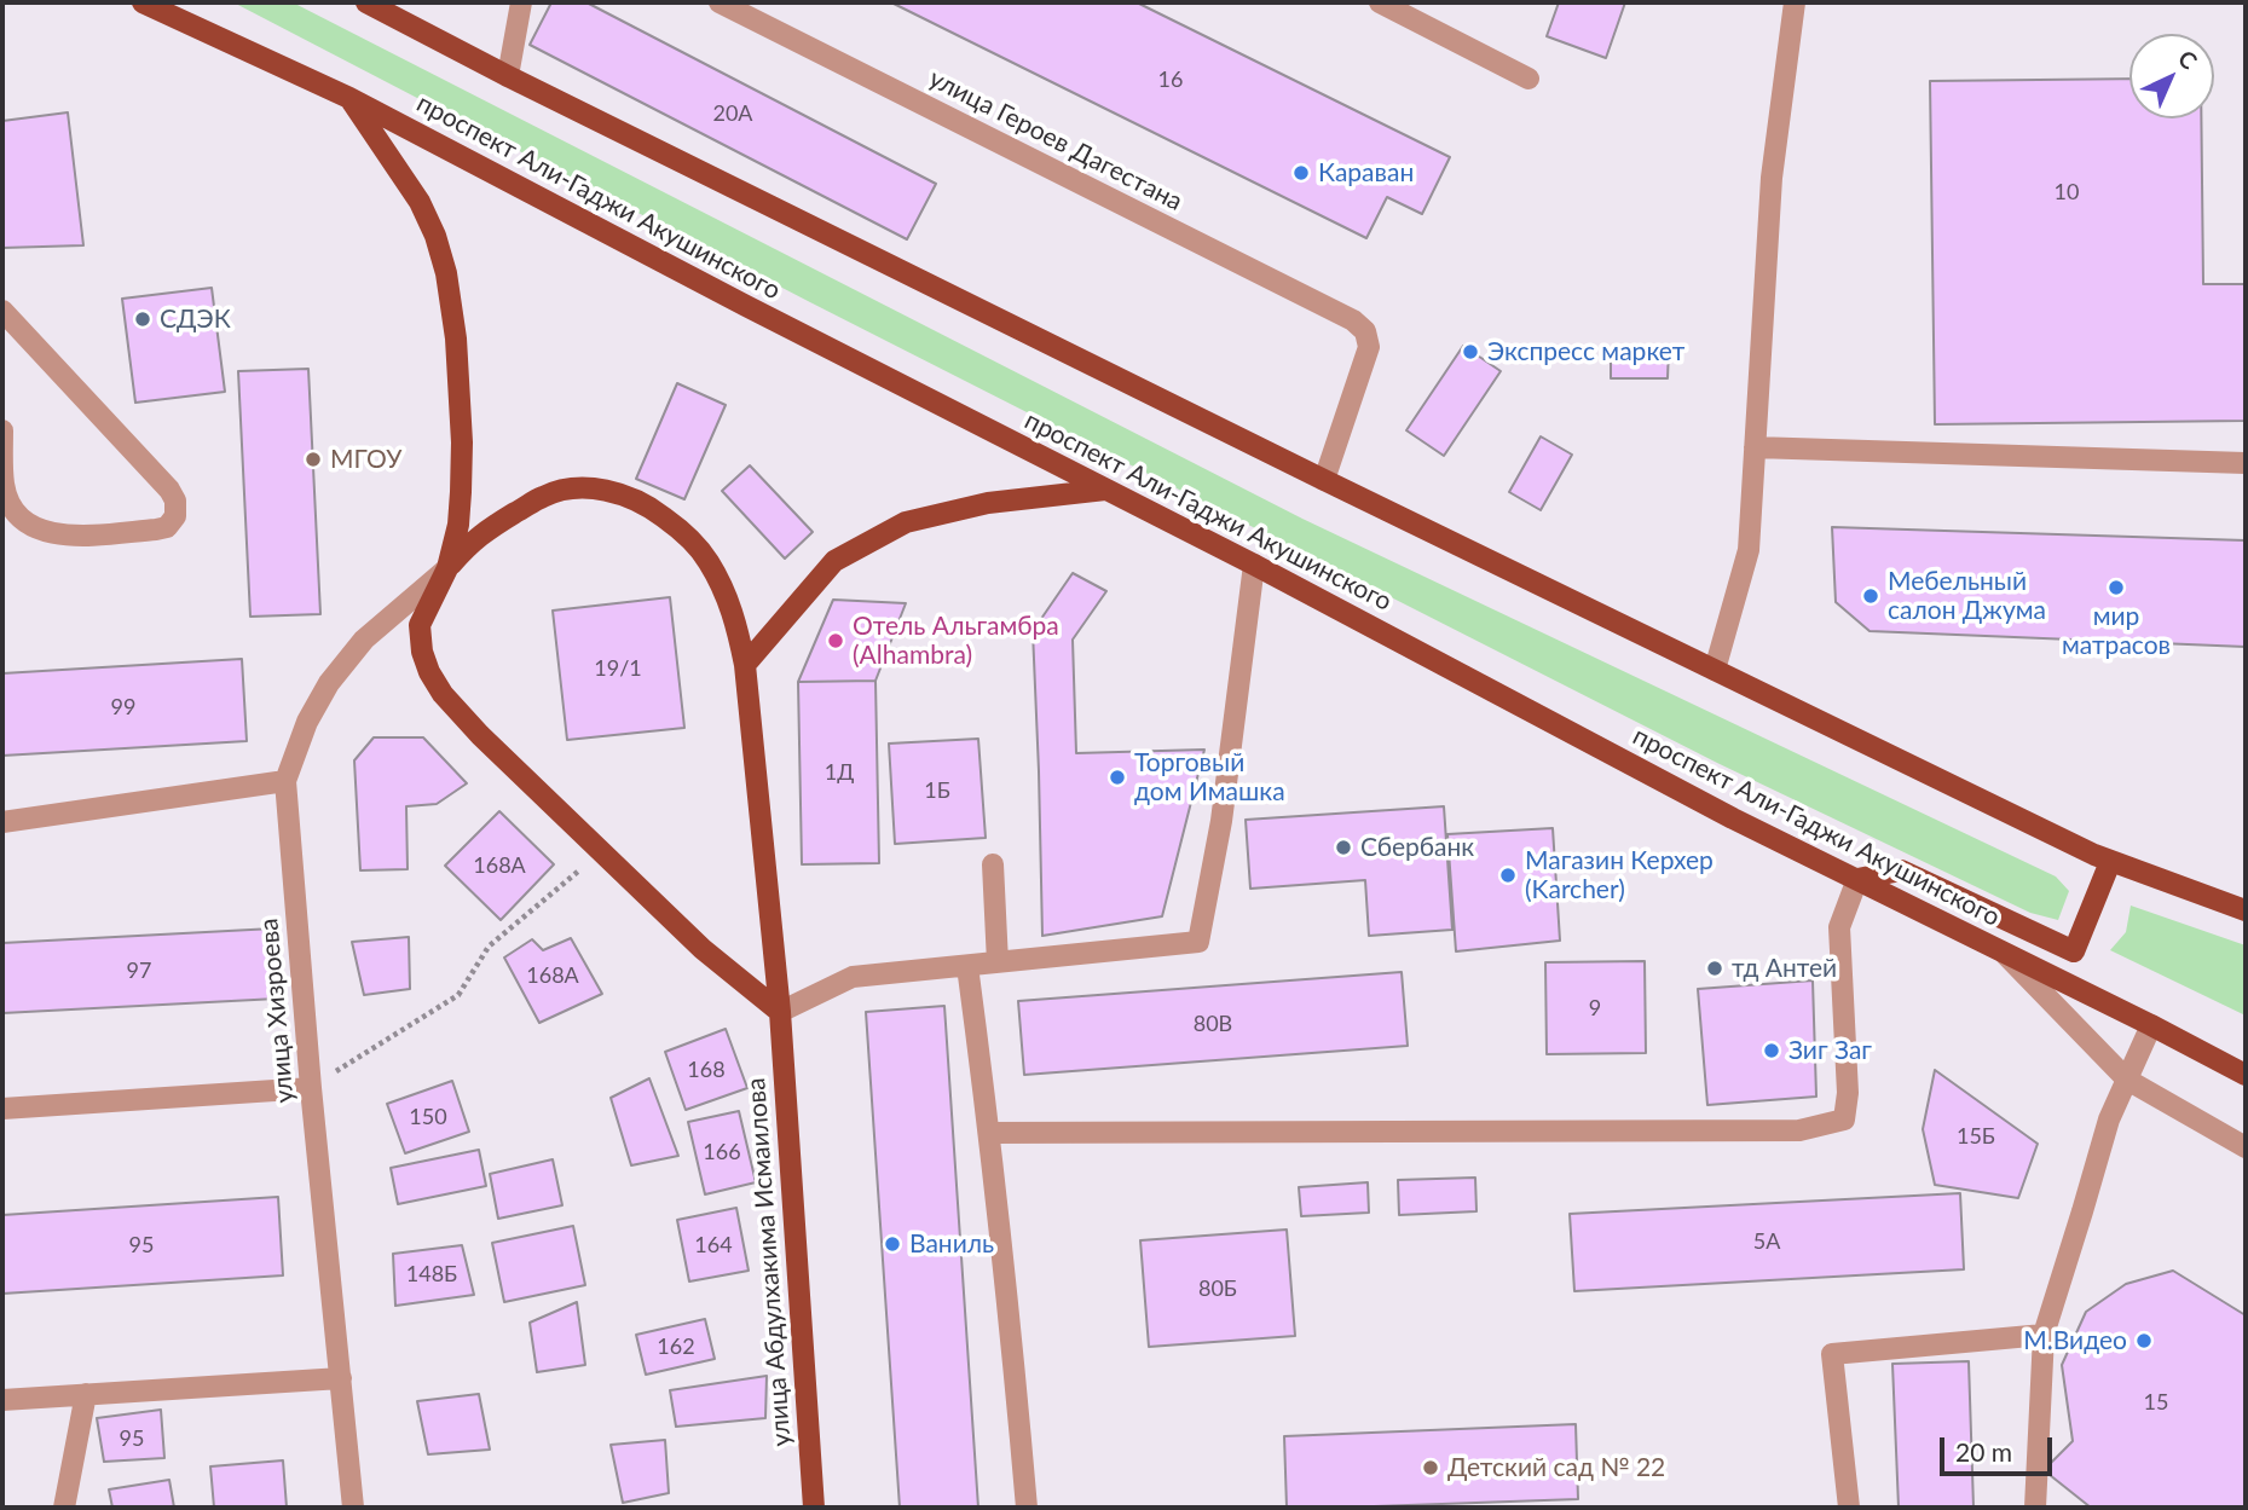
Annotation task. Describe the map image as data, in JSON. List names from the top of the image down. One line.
{"streets":{"main road":["проспект Али-Гаджи Акушинского","улица Абдулхакима Исмаилова"],"street":["улица Героев Дагестана","улица Хизроева"]},"crossings":[["улица Хизроева","улица Абдулхакима Исмаилова"]],"places":["Караван","СДЭК","Экспресс маркет","МГОУ","мир матрасов","Мебельный салон Джума","Отель Альгамбра (Alhambra)","Торговый дом Имашка","Сбербанк","Магазин Керхер (Karcher)","тд Антей","Зиг Заг","Ваниль","М.Видео","Детский сад № 22"],"house_numbers":["16","20А","10","19/1","99","1Д","1Б","168А","97","168А","9","80В","168","150","15Б","166","5А","95","164","148Б","80Б","162","15","95"],"scale_bar":"20 m","north":"top right"}
